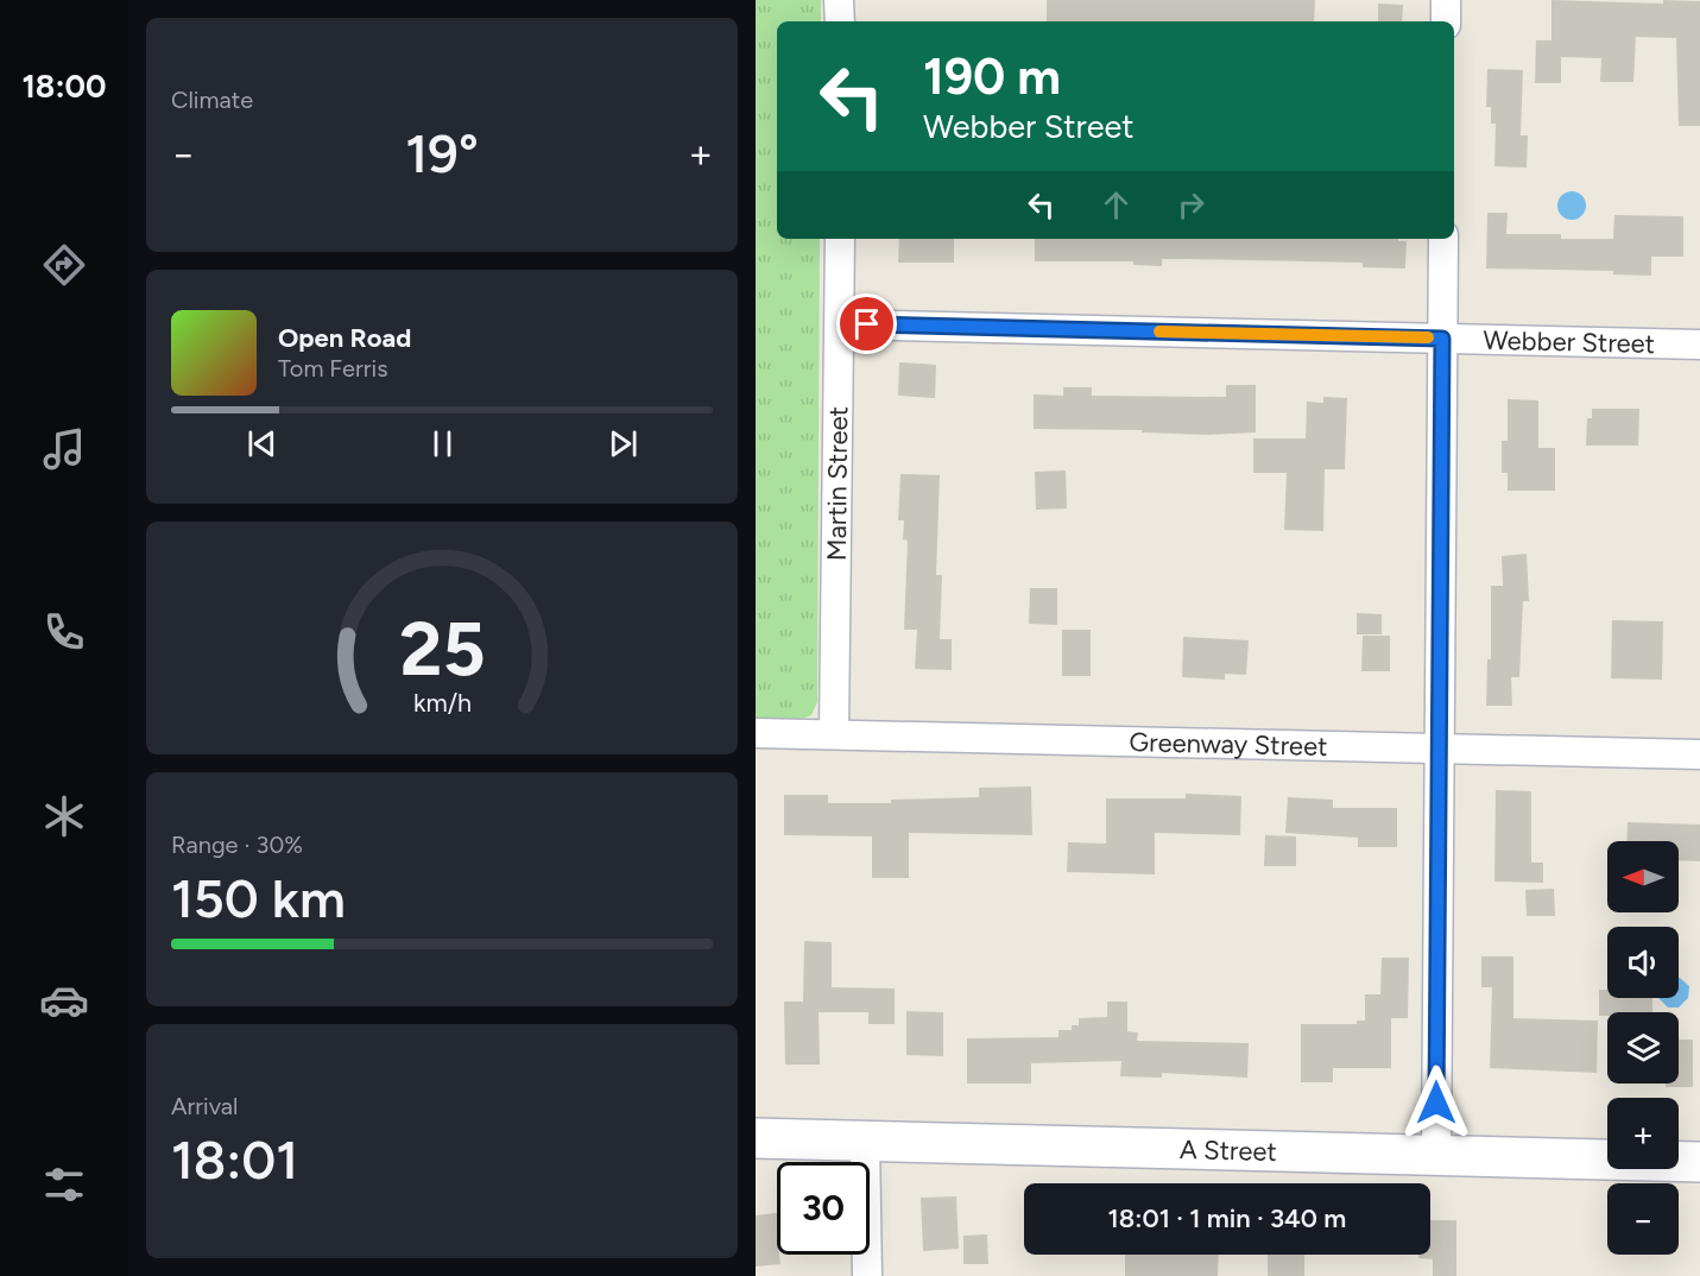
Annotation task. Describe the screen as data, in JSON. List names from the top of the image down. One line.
{"streets":{"street":["Webber Street","Martin Street","Greenway Street","A Street"]},"crossings":[["Webber Street","Martin Street"],["Martin Street","Greenway Street"]],"north":"left","page":{"tabs":"18:00","tile":["Climate",["Range · 30%","150 km"],["Arrival","18:01"]],"turn":["190 m","Webber Street"],"heat":["−","19°","+"],"song":["Open Road","Tom Ferris"],"map_buttons":["+","−"],"limit":"30","trip":"18:01 · 1 min · 340 m","gauge":["25","km/h"]}}
